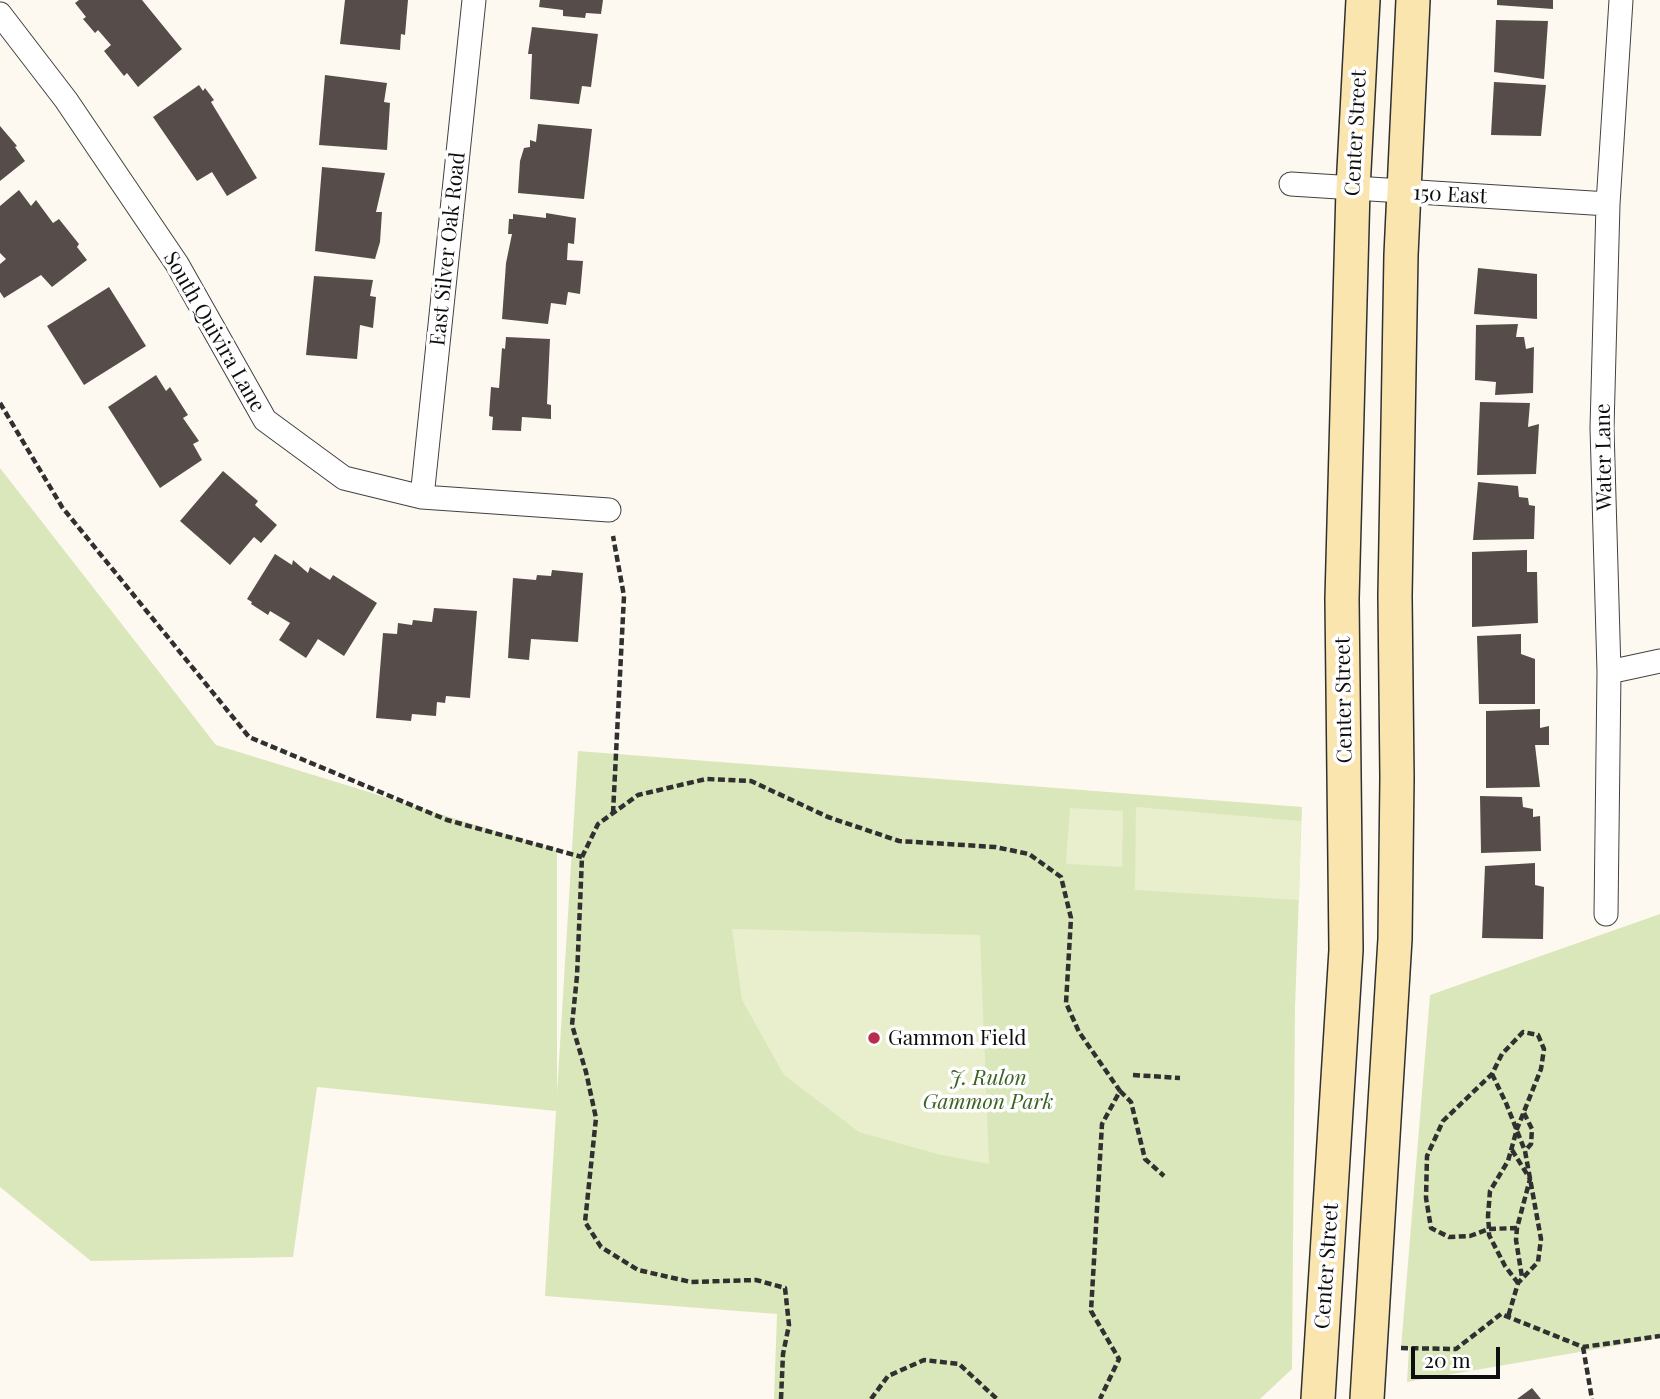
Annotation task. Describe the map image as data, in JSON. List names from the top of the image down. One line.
{"streets":{"main road":["Center Street"],"street":["150 East","East Silver Oak Road","South Quivira Lane","Water Lane"]},"crossings":[["Center Street","150 East"],["150 East","Water Lane"],["East Silver Oak Road","South Quivira Lane"]],"parks":["J. Rulon Gammon Park"],"places":["Gammon Field"],"scale_bar":"20 m"}
